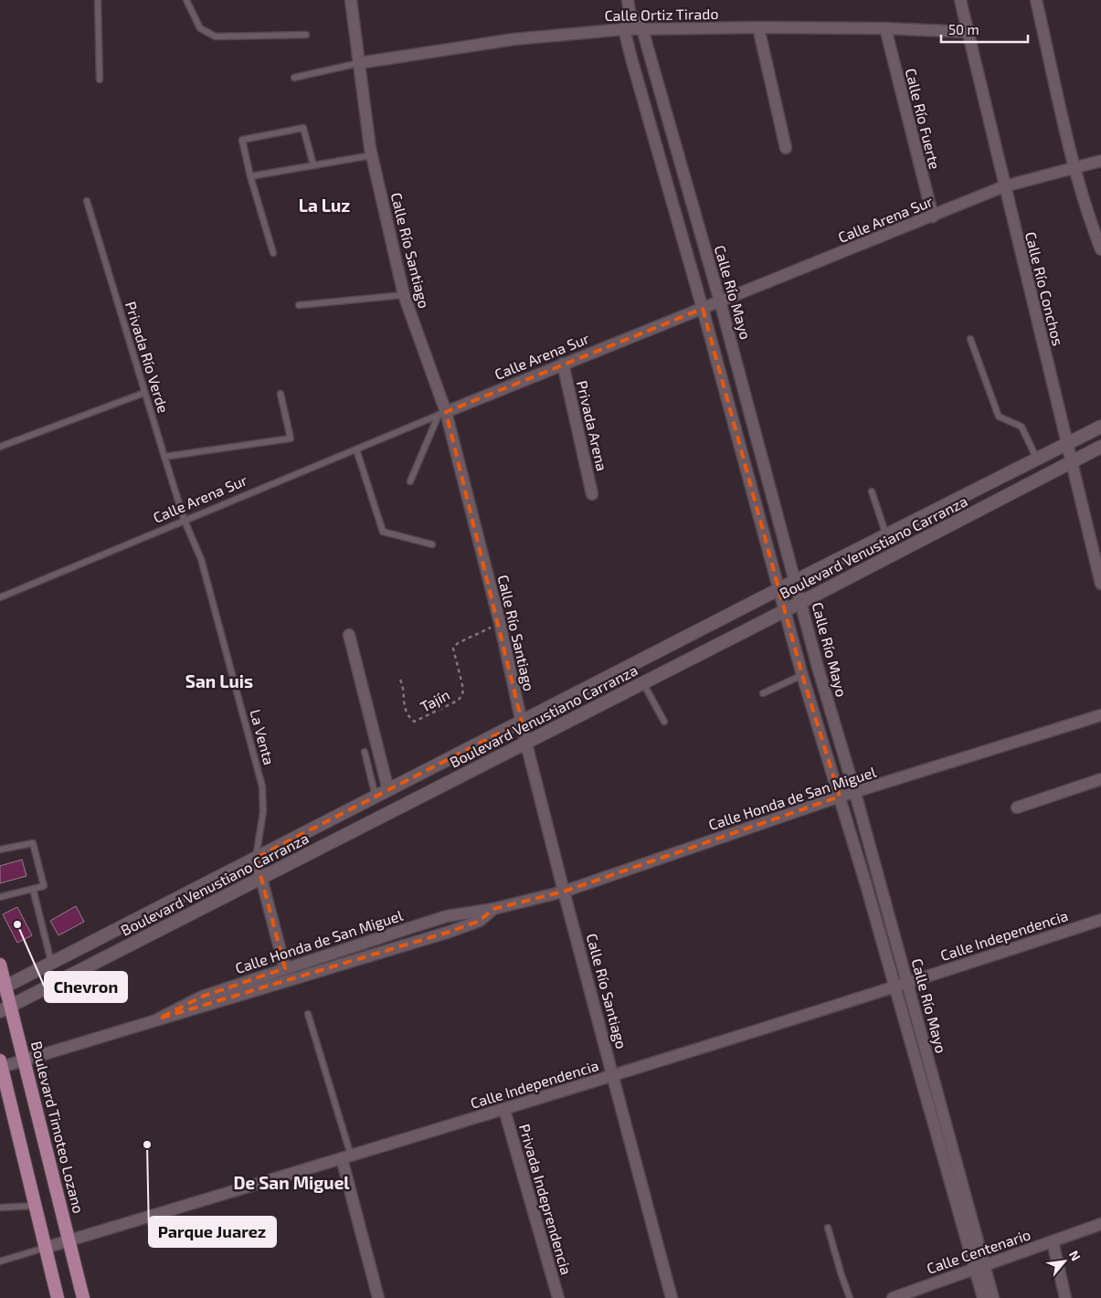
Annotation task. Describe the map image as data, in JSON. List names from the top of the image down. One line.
{"streets":{"main road":["Boulevard Venustiano Carranza","Boulevard Timoteo Lozano"],"street":["Calle Ortiz Tirado","Calle Río Fuerte","Calle Arena Sur","Calle Río Santiago","Calle Río Conchos","Calle Río Mayo","Privada Arena","Calle Honda de San Miguel","Calle Independencia","Privada Indeprendencia","Calle Centenario"],"lane":["Privada Río Verde","La Venta"],"path":["Tajín"]},"crossings":[["Calle Ortiz Tirado","Calle Río Fuerte"],["Calle Ortiz Tirado","Calle Río Santiago"],["Calle Ortiz Tirado","Calle Río Conchos"],["Calle Ortiz Tirado","Calle Río Mayo"],["Calle Río Fuerte","Calle Arena Sur"],["Calle Arena Sur","Calle Río Santiago"],["Calle Arena Sur","Calle Río Conchos"],["Calle Arena Sur","Calle Río Mayo"],["Calle Arena Sur","Privada Río Verde"],["Calle Arena Sur","Privada Arena"],["Calle Arena Sur","La Venta"],["Calle Río Santiago","Boulevard Venustiano Carranza"],["Calle Río Santiago","Tajín"],["Calle Río Santiago","Calle Honda de San Miguel"],["Calle Río Santiago","Calle Independencia"],["Calle Río Conchos","Boulevard Venustiano Carranza"],["Calle Río Mayo","Boulevard Venustiano Carranza"],["Calle Río Mayo","Calle Honda de San Miguel"],["Calle Río Mayo","Calle Independencia"],["Calle Río Mayo","Calle Centenario"],["Privada Río Verde","La Venta"],["Boulevard Venustiano Carranza","La Venta"],["Boulevard Venustiano Carranza","Boulevard Timoteo Lozano"],["Calle Honda de San Miguel","Boulevard Timoteo Lozano"],["Calle Independencia","Boulevard Timoteo Lozano"],["Calle Independencia","Privada Indeprendencia"]],"districts":["La Luz","San Luis","De San Miguel"],"places":["Chevron","Parque Juarez"],"scale_bar":"50 m","north":"top right"}
